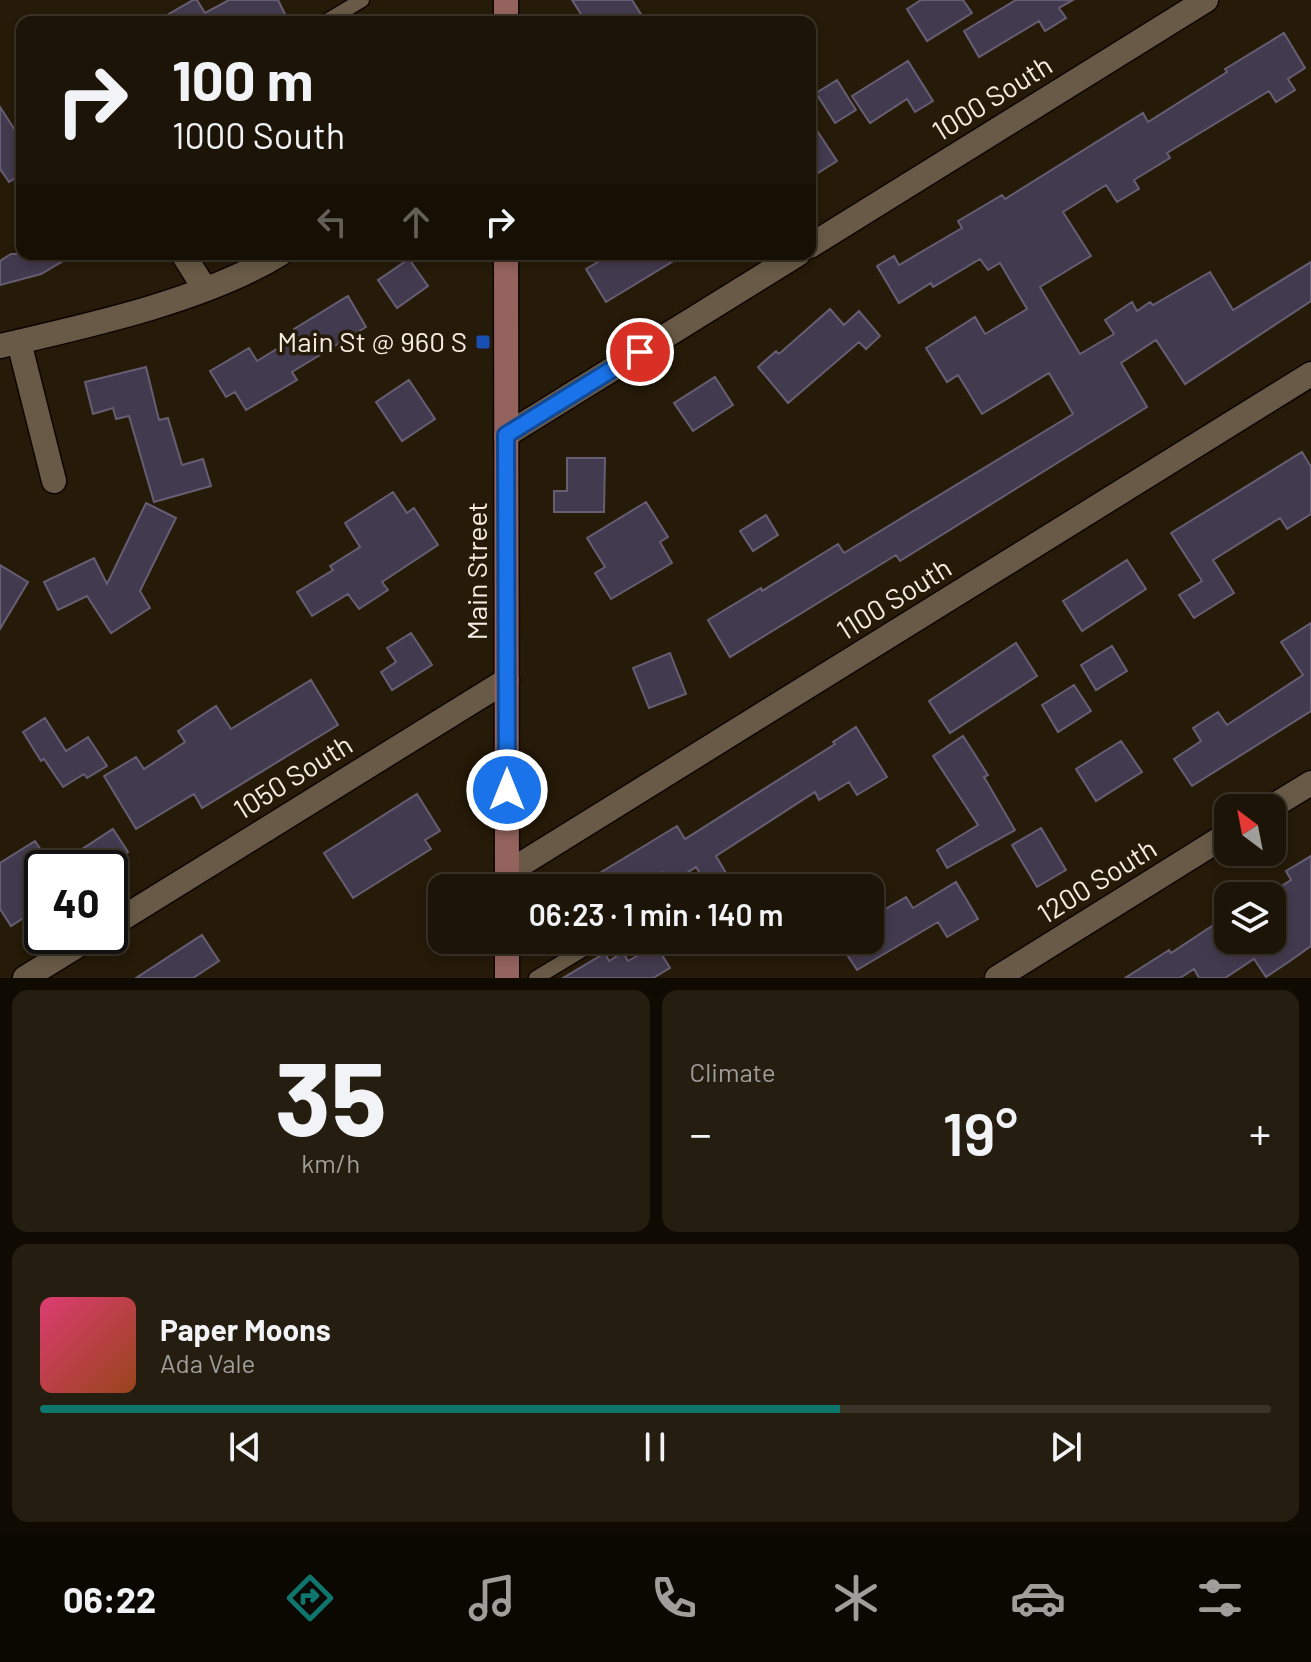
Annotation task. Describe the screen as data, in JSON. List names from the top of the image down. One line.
{"streets":{"street":["1000 South","Main Street","1100 South","1050 South","1200 South"]},"crossings":[["Main Street","1050 South"]],"places":{"transit":["Main St @ 960 S"]},"north":"top left","page":{"turn":["100 m","1000 South"],"limit":"40","trip":"06:23 · 1 min · 140 m","tile":[["35","km/h"],"Climate"],"heat":["−","19°","+"],"song":["Paper Moons","Ada Vale"],"tabs":"06:22"}}
